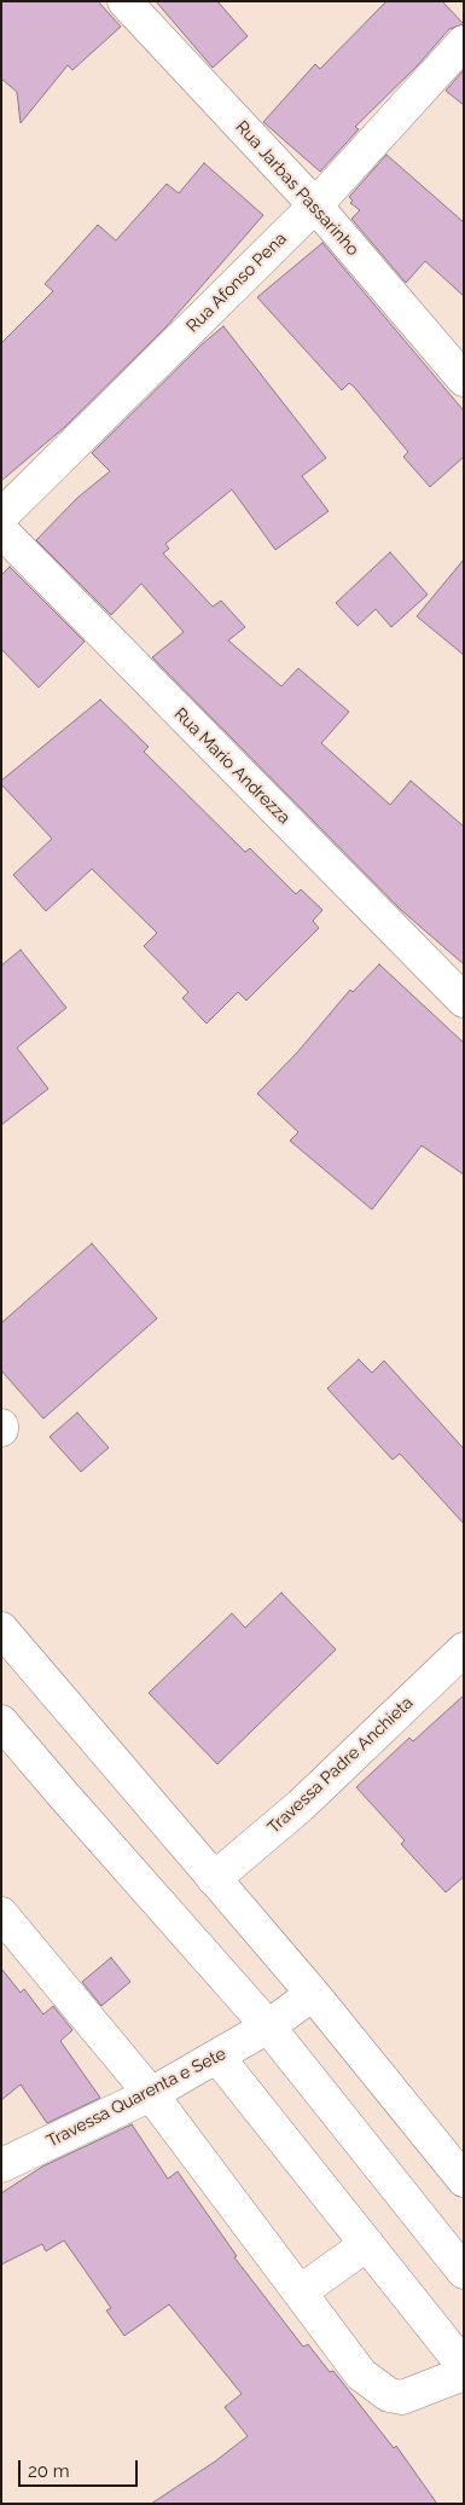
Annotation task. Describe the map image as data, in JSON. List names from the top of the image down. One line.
{"streets":{"street":["Rua Jarbas Passarinho","Rua Afonso Pena","Rua Mario Andrezza","Travessa Padre Anchieta","Travessa Quarenta e Sete"]},"crossings":[["Rua Jarbas Passarinho","Rua Afonso Pena"]],"scale_bar":"20 m"}
